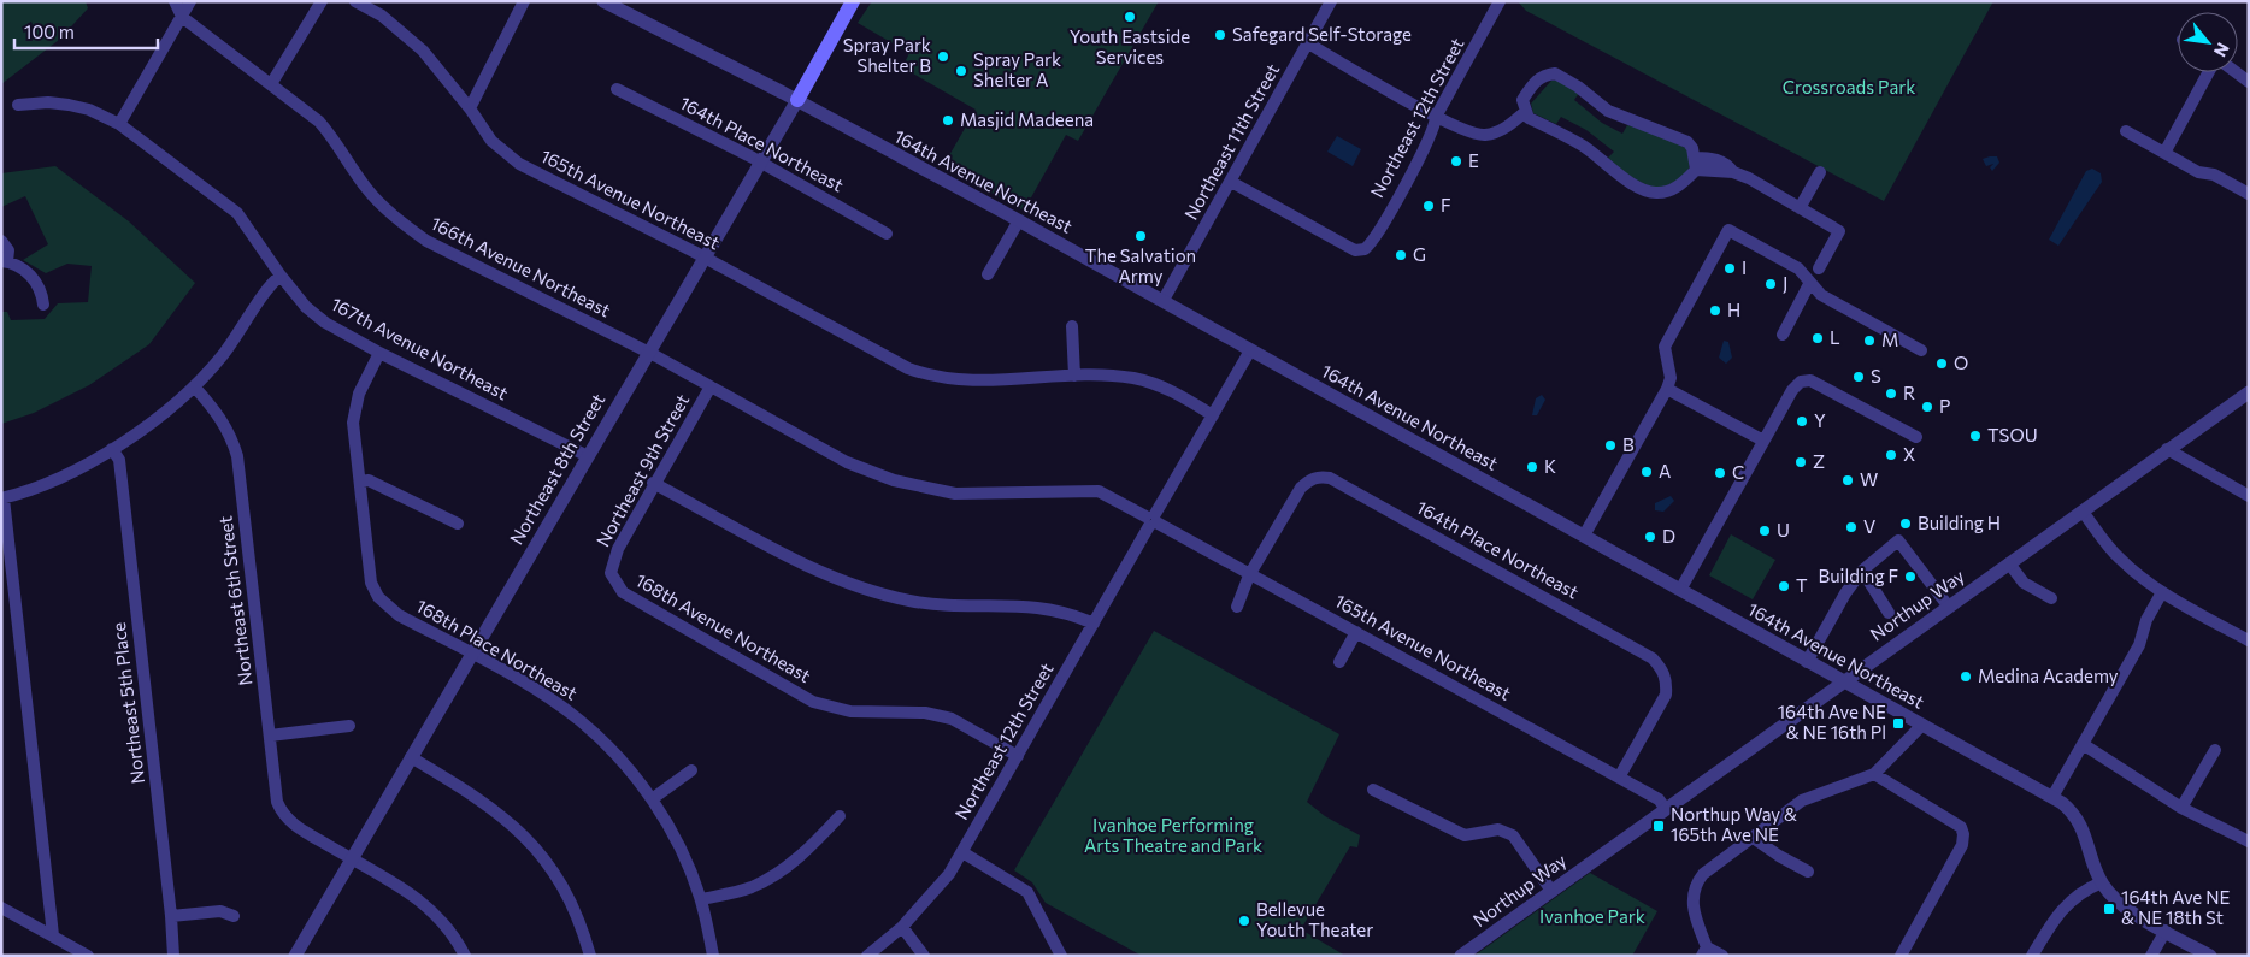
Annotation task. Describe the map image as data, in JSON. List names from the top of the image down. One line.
{"streets":{"main road":["Northeast 8th Street"],"street":["Northeast 12th Street","Northeast 11th Street","164th Place Northeast","164th Avenue Northeast","165th Avenue Northeast","166th Avenue Northeast","167th Avenue Northeast","Northeast 9th Street","Northeast 6th Street","Northup Way","168th Avenue Northeast","168th Place Northeast","Northeast 5th Place"]},"crossings":[["Northeast 12th Street","Northeast 11th Street"],["Northeast 12th Street","164th Avenue Northeast"],["Northeast 12th Street","165th Avenue Northeast"],["Northeast 12th Street","166th Avenue Northeast"],["Northeast 12th Street","168th Avenue Northeast"],["Northeast 11th Street","164th Avenue Northeast"],["164th Place Northeast","165th Avenue Northeast"],["164th Place Northeast","Northeast 8th Street"],["164th Avenue Northeast","Northeast 8th Street"],["164th Avenue Northeast","Northup Way"],["165th Avenue Northeast","166th Avenue Northeast"],["165th Avenue Northeast","Northeast 8th Street"],["165th Avenue Northeast","Northup Way"],["166th Avenue Northeast","Northeast 8th Street"],["166th Avenue Northeast","Northeast 9th Street"],["167th Avenue Northeast","Northeast 8th Street"],["Northeast 8th Street","Northeast 6th Street"],["Northeast 8th Street","168th Place Northeast"],["Northeast 9th Street","168th Avenue Northeast"]],"parks":["Crossroads Park","Ivanhoe Performing Arts Theatre and Park","Ivanhoe Park"],"places":{"other":["Youth Eastside Services","Safegard Self-Storage","Spray Park Shelter B","Spray Park Shelter A","Masjid Madeena","E","F","The Salvation Army","G","I","J","H","L","M","O","S","R","P","Y","TSOU","B","X","Z","K","A","C","W","Building H","V","U","D","Building F","T","Medina Academy","Bellevue Youth Theater"],"transit":["164th Ave NE & NE 16th Pl","Northup Way & 165th Ave NE","164th Ave NE & NE 18th St"]},"scale_bar":"100 m","north":"bottom right"}
